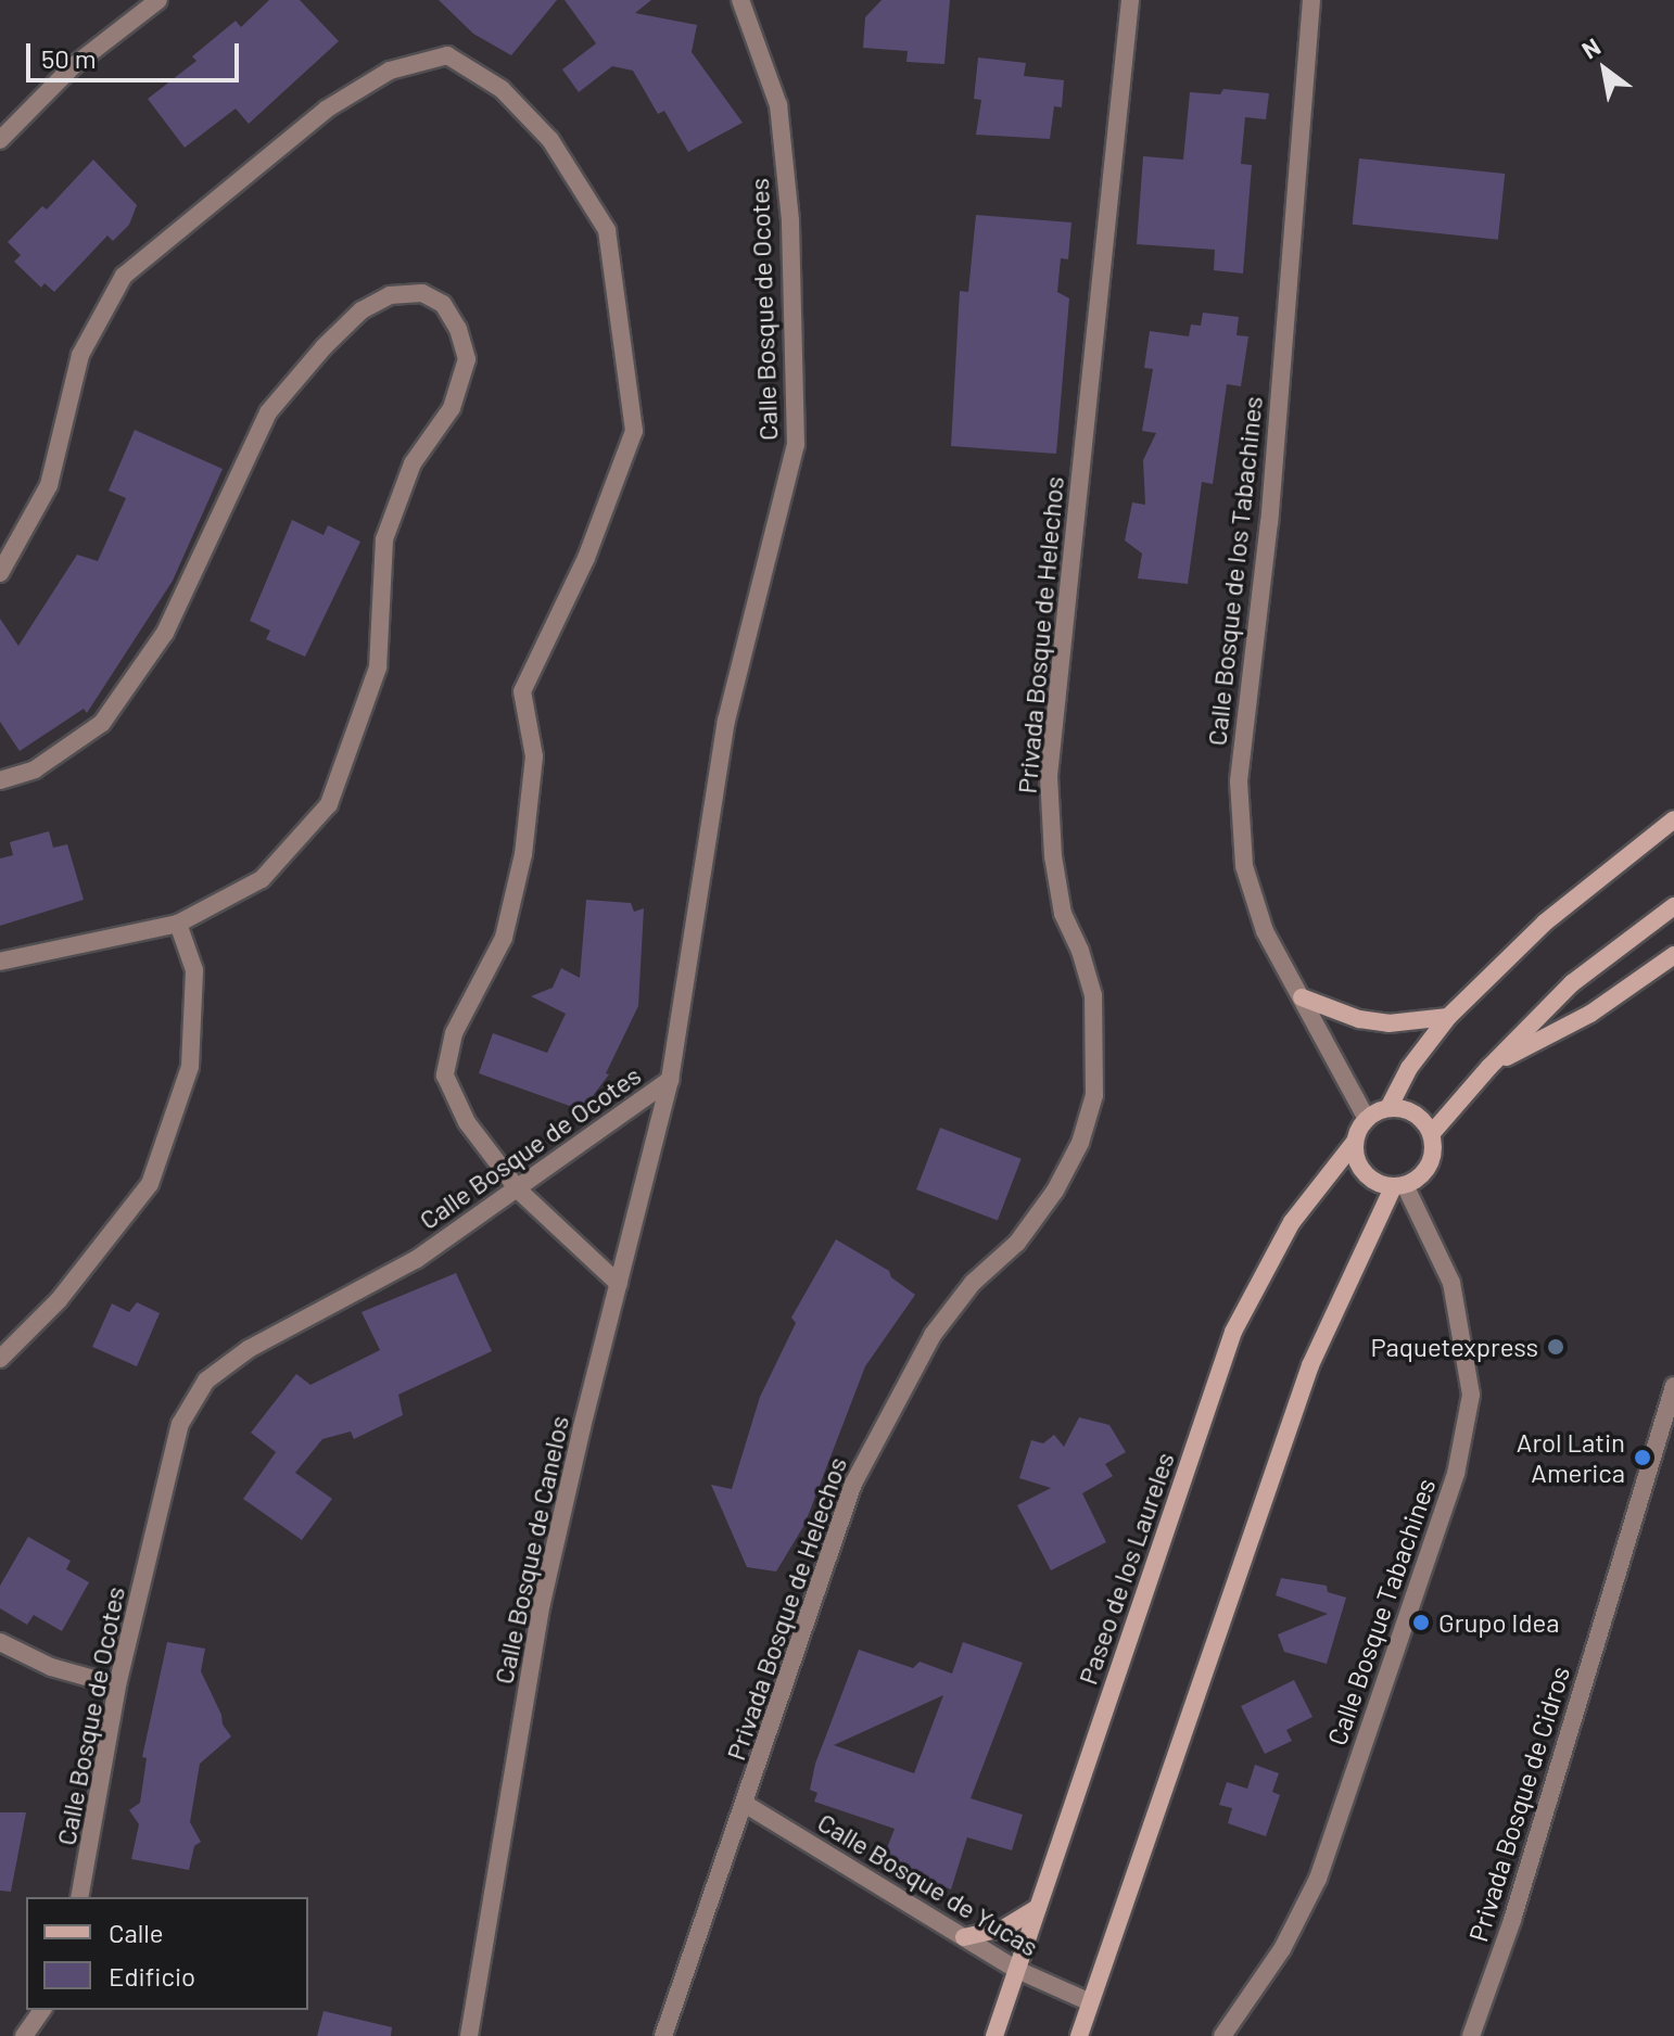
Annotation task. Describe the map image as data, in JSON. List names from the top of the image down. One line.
{"streets":{"main road":["Paseo de los Laureles"],"street":["Calle Bosque de Ocotes","Calle Bosque de los Tabachines","Privada Bosque de Helechos","Calle Bosque de Canelos","Calle Bosque Tabachines","Privada Bosque de Cidros","Calle Bosque de Yucas"]},"crossings":[["Calle Bosque de Ocotes","Calle Bosque de Canelos"],["Calle Bosque de los Tabachines","Paseo de los Laureles"],["Calle Bosque de los Tabachines","Calle Bosque Tabachines"],["Privada Bosque de Helechos","Calle Bosque de Yucas"],["Paseo de los Laureles","Calle Bosque Tabachines"],["Paseo de los Laureles","Calle Bosque de Yucas"]],"places":["Paquetexpress","Arol Latin America","Grupo Idea"],"legend":["Calle","Edificio"],"scale_bar":"50 m","north":"top left"}
